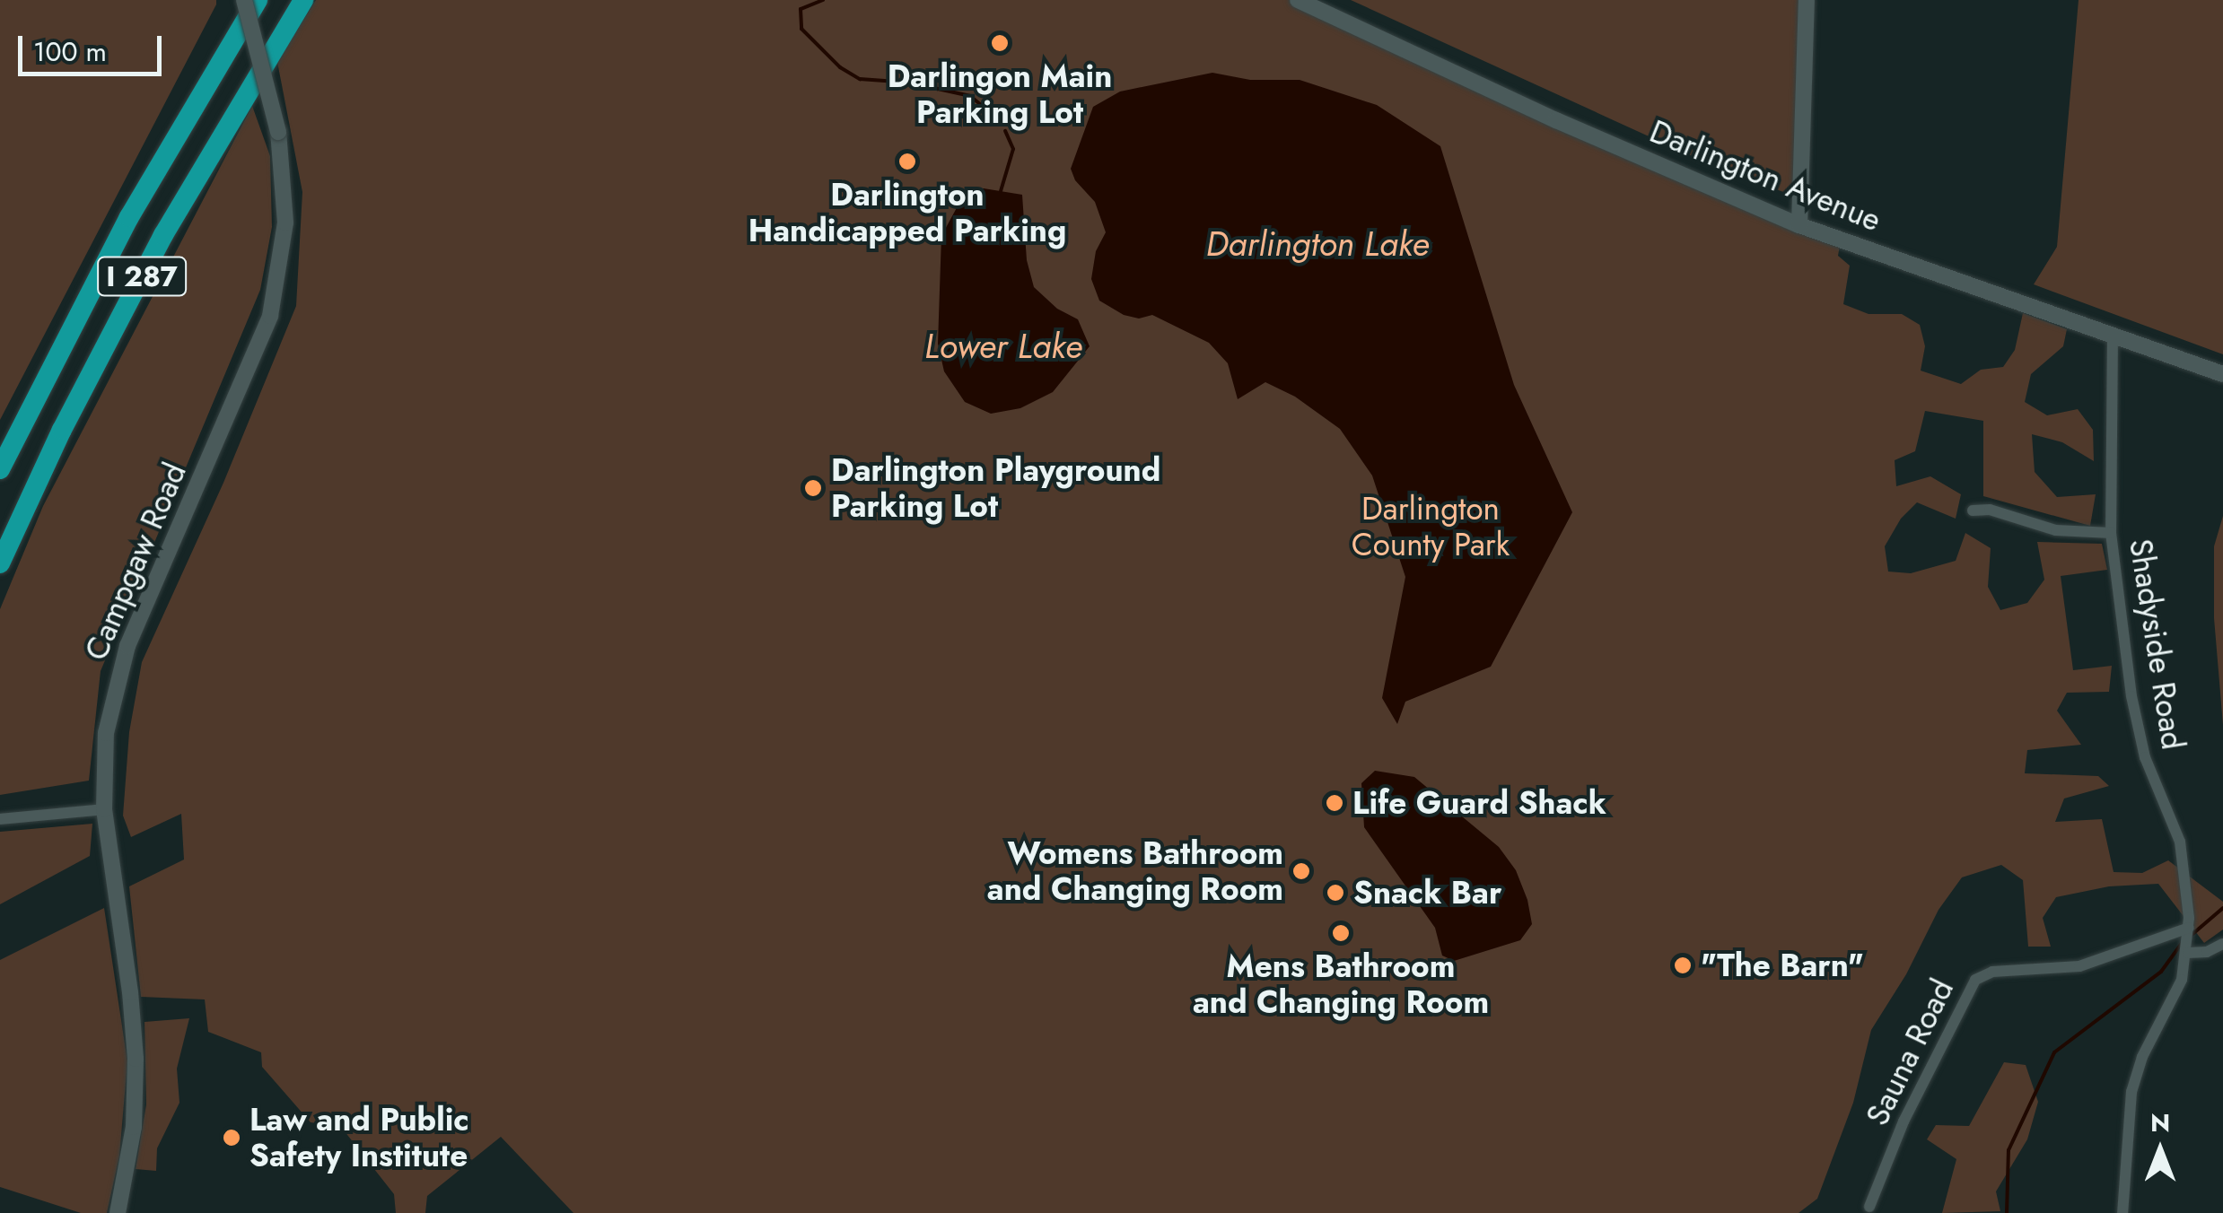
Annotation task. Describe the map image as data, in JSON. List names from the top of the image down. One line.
{"streets":{"highway":["I 287"],"main road":["Darlington Avenue","Campgaw Road"],"street":["Shadyside Road","Sauna Road"]},"crossings":[["Darlington Avenue","Shadyside Road"],["Shadyside Road","Sauna Road"]],"water":["Darlington Lake","Lower Lake"],"parks":["Darlington County Park"],"places":["Darlingon Main Parking Lot","Darlington Handicapped Parking","Darlington Playground Parking Lot","Life Guard Shack","Womens Bathroom and Changing Room","Snack Bar","Mens Bathroom and Changing Room","\"The Barn\"","Law and Public Safety Institute"],"scale_bar":"100 m","north":"top"}
